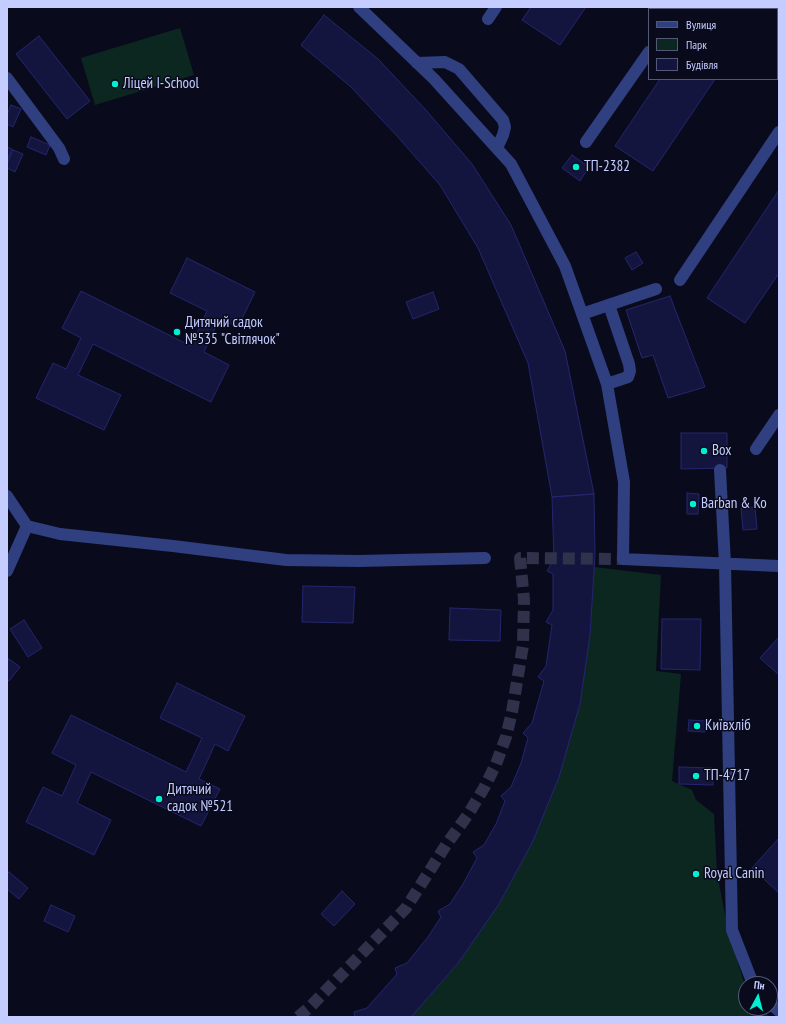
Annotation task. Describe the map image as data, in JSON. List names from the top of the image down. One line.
{"places":["Ліцей I-School","ТП-2382","Дитячий садок №535 \"Світлячок\"","Box","Barban & Ko","Київхліб","ТП-4717","Дитячий садок №521","Royal Canin"],"legend":["Вулиця","Парк","Будівля"],"north":"top"}
